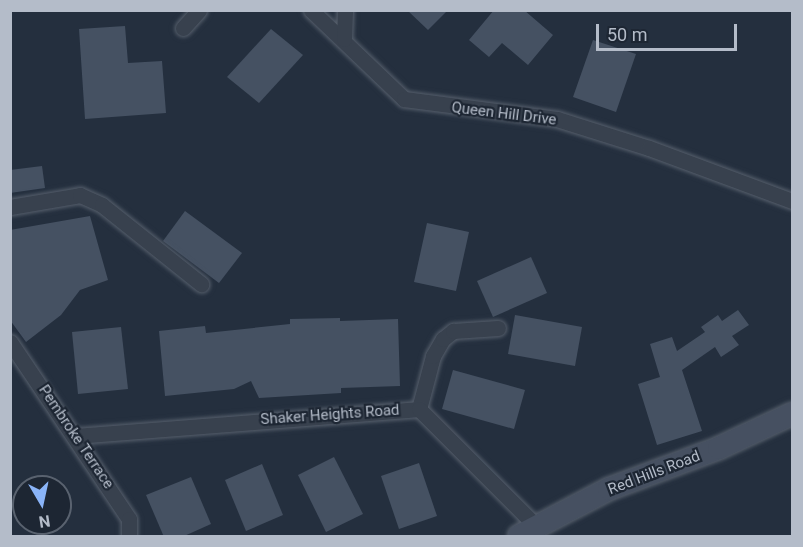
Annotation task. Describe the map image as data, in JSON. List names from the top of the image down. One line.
{"streets":{"main road":["Red Hills Road"],"street":["Queen Hill Drive","Shaker Heights Road","Pembroke Terrace"]},"crossings":[["Shaker Heights Road","Pembroke Terrace"],["Shaker Heights Road","Red Hills Road"]],"scale_bar":"50 m","north":"bottom"}
